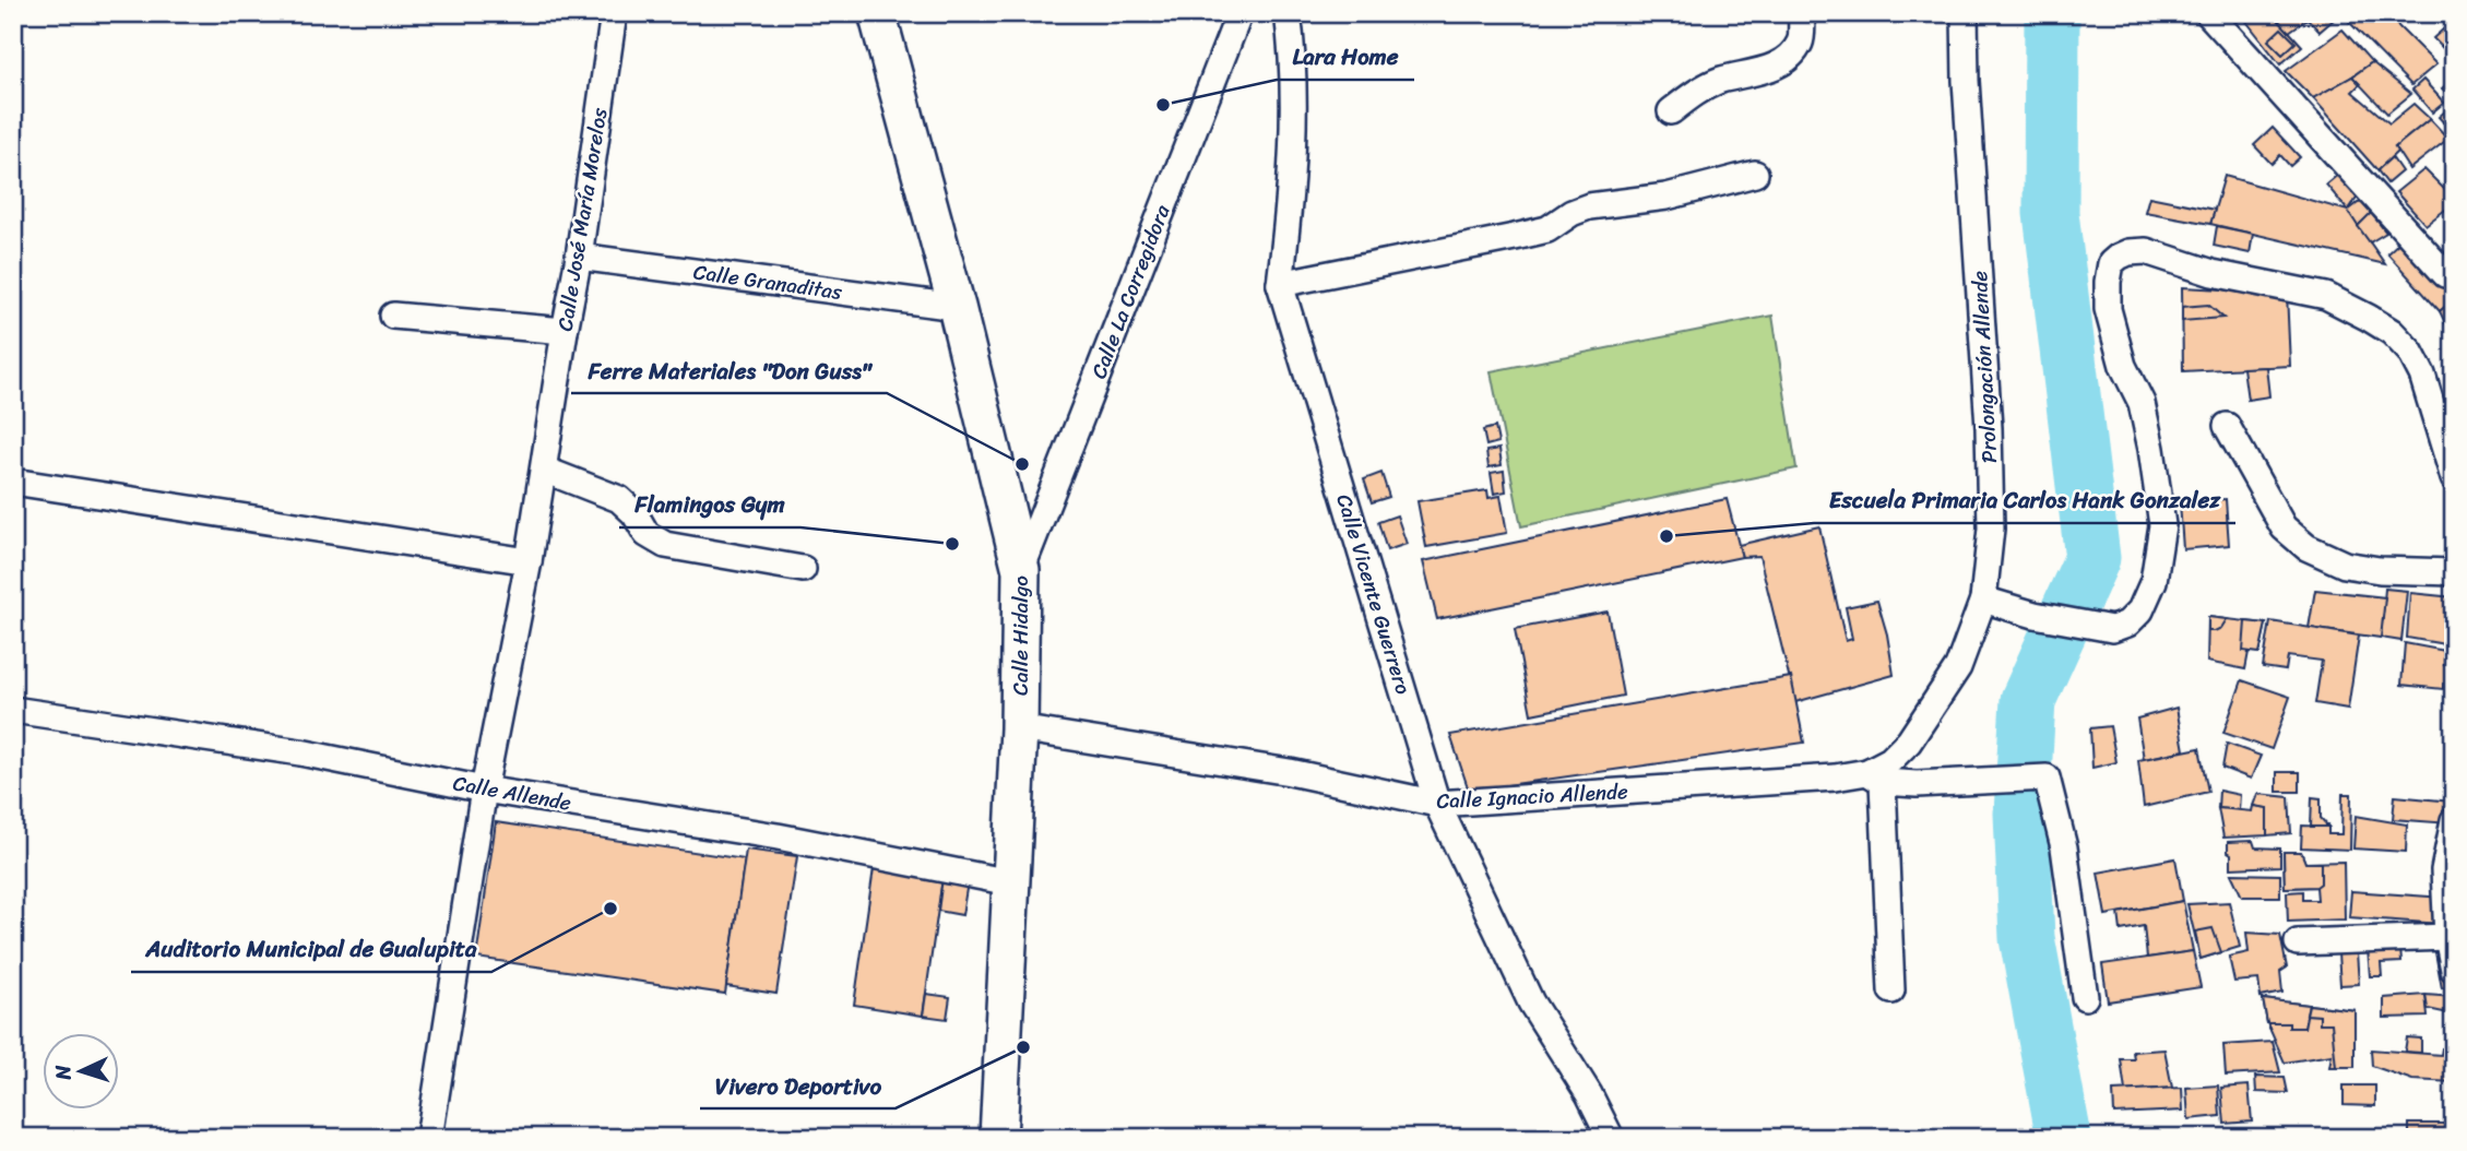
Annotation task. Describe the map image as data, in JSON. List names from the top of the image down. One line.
{"streets":{"main road":["Calle Hidalgo"],"street":["Calle José María Morelos","Calle Granaditas","Calle La Corregidora","Prolongación Allende","Calle Vicente Guerrero","Calle Allende","Calle Ignacio Allende"]},"crossings":[["Calle José María Morelos","Calle Granaditas"],["Calle José María Morelos","Calle Allende"],["Calle Granaditas","Calle Hidalgo"],["Calle La Corregidora","Calle Hidalgo"],["Prolongación Allende","Calle Ignacio Allende"],["Calle Vicente Guerrero","Calle Ignacio Allende"],["Calle Hidalgo","Calle Allende"],["Calle Hidalgo","Calle Ignacio Allende"]],"places":["Lara Home","Ferre Materiales \"Don Guss\"","Escuela Primaria Carlos Hank Gonzalez","Flamingos Gym","Auditorio Municipal de Gualupita","Vivero Deportivo"],"north":"left"}
